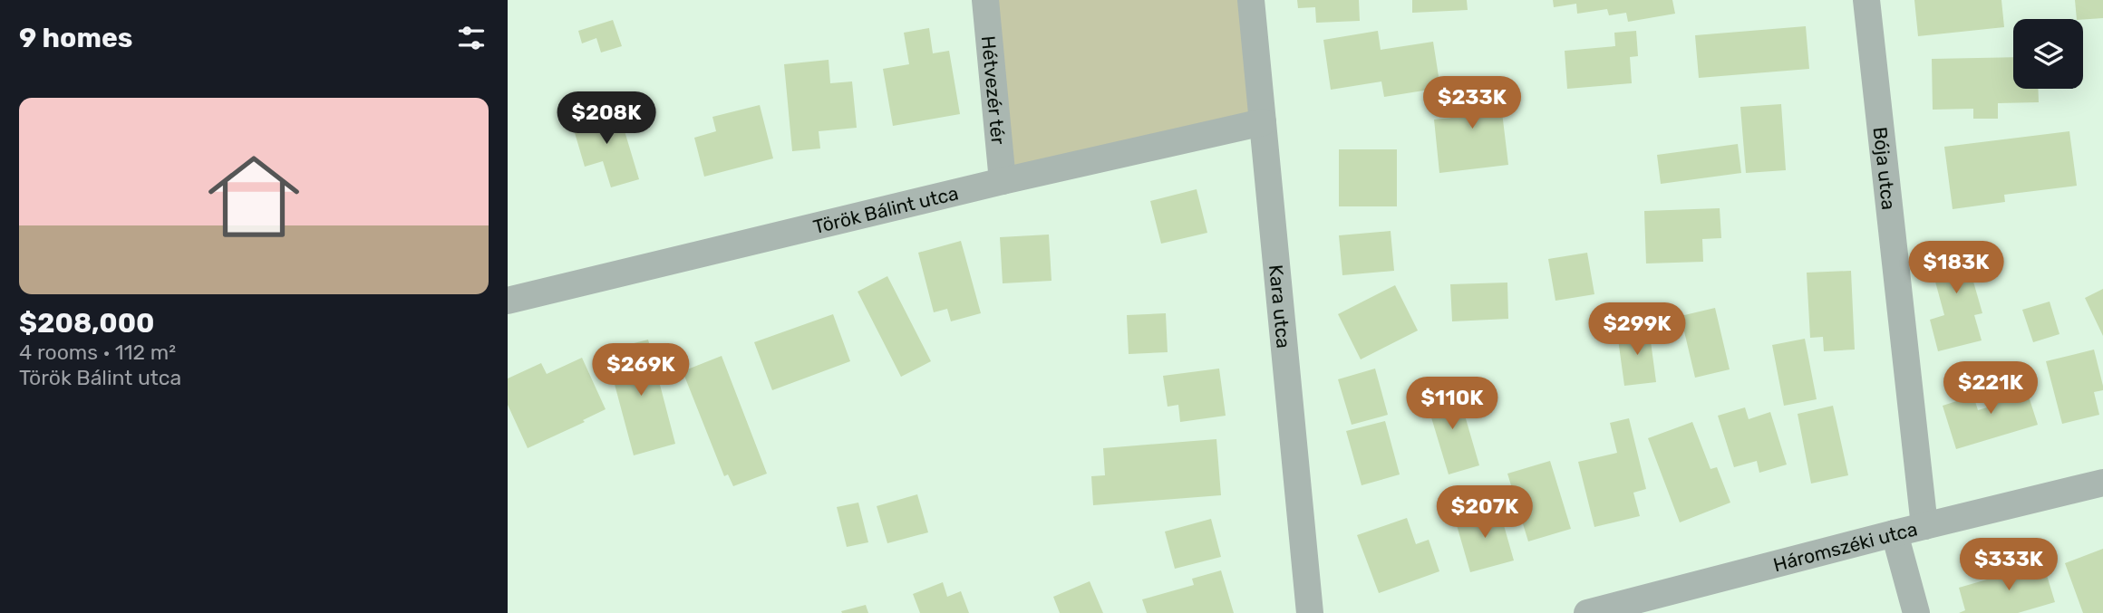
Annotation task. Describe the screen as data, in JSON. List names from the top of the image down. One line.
{"streets":{"street":["Hétvezér tér","Bója utca","Török Bálint utca","Kara utca","Háromszéki utca"]},"crossings":[["Hétvezér tér","Török Bálint utca"],["Bója utca","Háromszéki utca"],["Török Bálint utca","Kara utca"]],"page":{"heading":"9 homes","list":[{"name":"$208,000","note":"4 rooms · 112 m² · Török Bálint utca"}],"price":["$233K","$208K","$183K","$299K","$269K","$221K","$110K","$207K","$333K"]}}
